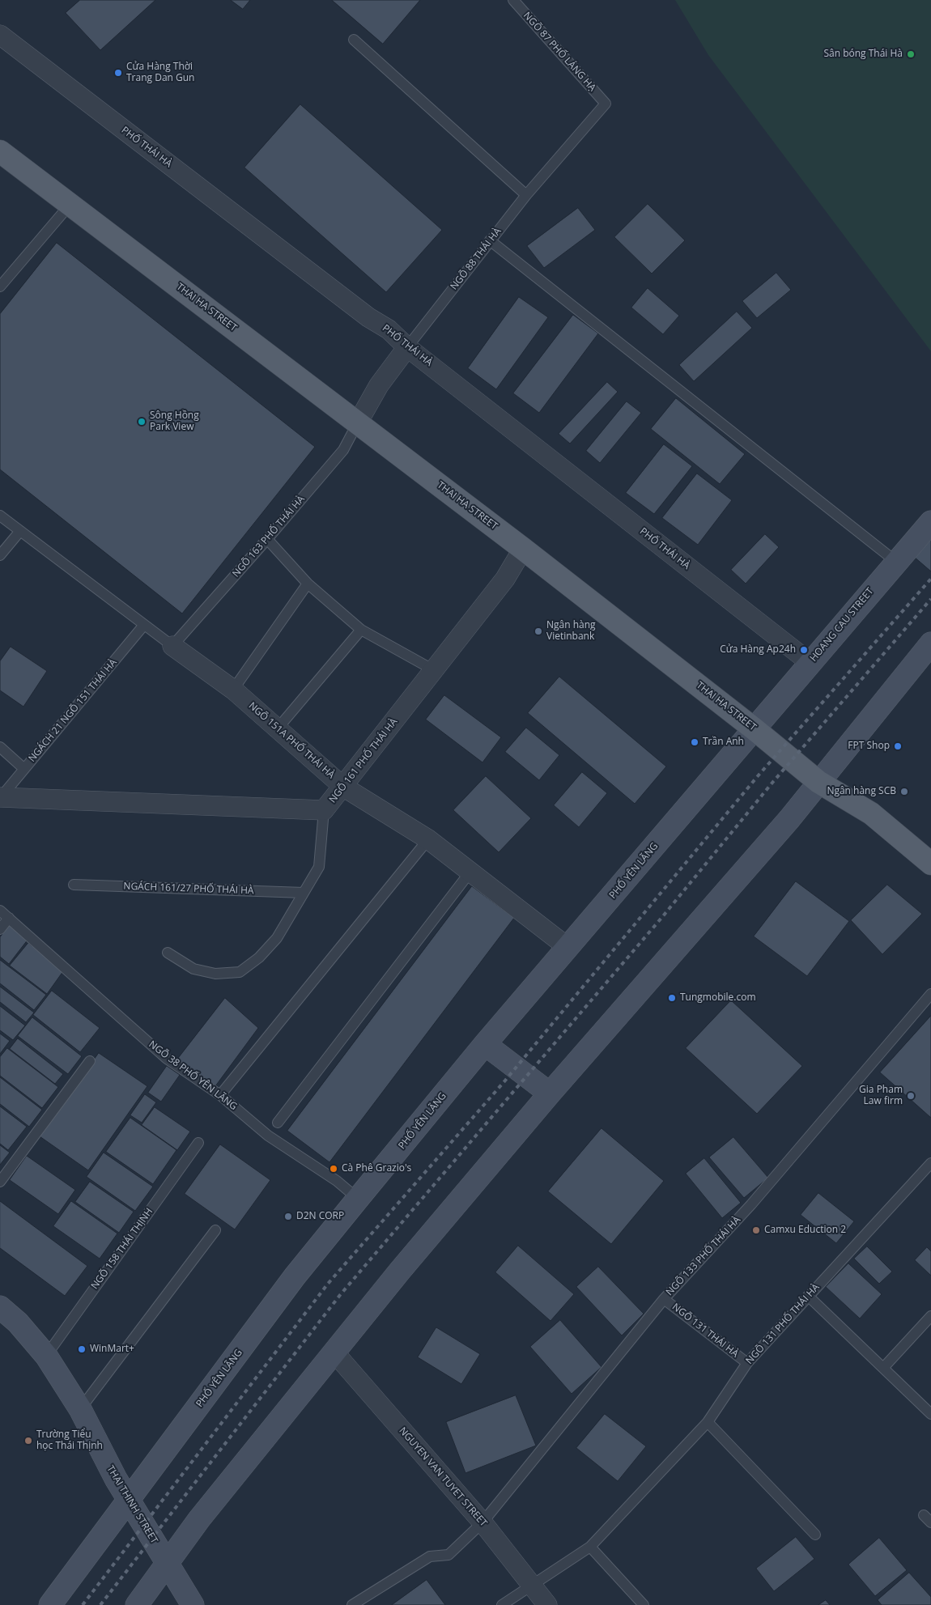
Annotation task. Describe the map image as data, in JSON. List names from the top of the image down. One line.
{"streets":{"main road":["THAI HA STREET","HOANG CAU STREET","PHỐ YÊN LÃNG","THAI THINH STREET"],"street":["PHỐ THÁI HÀ","NGÕ 88 THÁI HÀ","NGÕ 151A PHỐ THÁI HÀ","NGÕ 161 PHỐ THÁI HÀ","NGUYEN VAN TUYET STREET"],"lane":["NGÕ 87 PHỐ LÁNG HẠ","NGÕ 163 PHỐ THÁI HÀ","NGÁCH 21 NGÕ 151 THÁI HÀ","NGÁCH 161/27 PHỐ THÁI HÀ","NGÕ 38 PHỐ YÊN LÃNG","NGÕ 158 THÁI THỊNH","NGÕ 133 PHỐ THÁI HÀ","NGÕ 131 PHỐ THÁI HÀ","NGÕ 131 THÁI HÀ"]},"crossings":[["NGÕ 87 PHỐ LÁNG HẠ","NGÕ 88 THÁI HÀ"],["PHỐ THÁI HÀ","NGÕ 88 THÁI HÀ"],["PHỐ THÁI HÀ","HOANG CAU STREET"],["NGÕ 88 THÁI HÀ","THAI HA STREET"],["NGÕ 88 THÁI HÀ","NGÕ 163 PHỐ THÁI HÀ"],["THAI HA STREET","NGÕ 163 PHỐ THÁI HÀ"],["THAI HA STREET","HOANG CAU STREET"],["THAI HA STREET","NGÕ 161 PHỐ THÁI HÀ"],["THAI HA STREET","PHỐ YÊN LÃNG"],["NGÕ 163 PHỐ THÁI HÀ","NGÕ 151A PHỐ THÁI HÀ"],["HOANG CAU STREET","PHỐ YÊN LÃNG"],["NGÁCH 21 NGÕ 151 THÁI HÀ","NGÕ 161 PHỐ THÁI HÀ"],["NGÕ 151A PHỐ THÁI HÀ","NGÕ 161 PHỐ THÁI HÀ"],["NGÕ 151A PHỐ THÁI HÀ","PHỐ YÊN LÃNG"],["PHỐ YÊN LÃNG","NGÕ 38 PHỐ YÊN LÃNG"],["PHỐ YÊN LÃNG","THAI THINH STREET"],["NGÕ 158 THÁI THỊNH","THAI THINH STREET"],["NGÕ 133 PHỐ THÁI HÀ","NGÕ 131 THÁI HÀ"],["NGÕ 133 PHỐ THÁI HÀ","NGUYEN VAN TUYET STREET"],["NGÕ 131 PHỐ THÁI HÀ","NGÕ 131 THÁI HÀ"],["NGÕ 131 PHỐ THÁI HÀ","NGUYEN VAN TUYET STREET"]],"places":["Sân bóng Thái Hà","Cửa Hàng Thời Trang Dan Gun","Sông Hồng Park View","Ngân hàng Vietinbank","Cửa Hàng Ap24h","Trần Anh","FPT Shop","Ngân hàng SCB","Tungmobile.com","Gia Pham Law firm","Cà Phê Grazio's","D2N CORP","Camxu Eduction 2","WinMart+","Trường Tiểu học Thái Thịnh"]}
